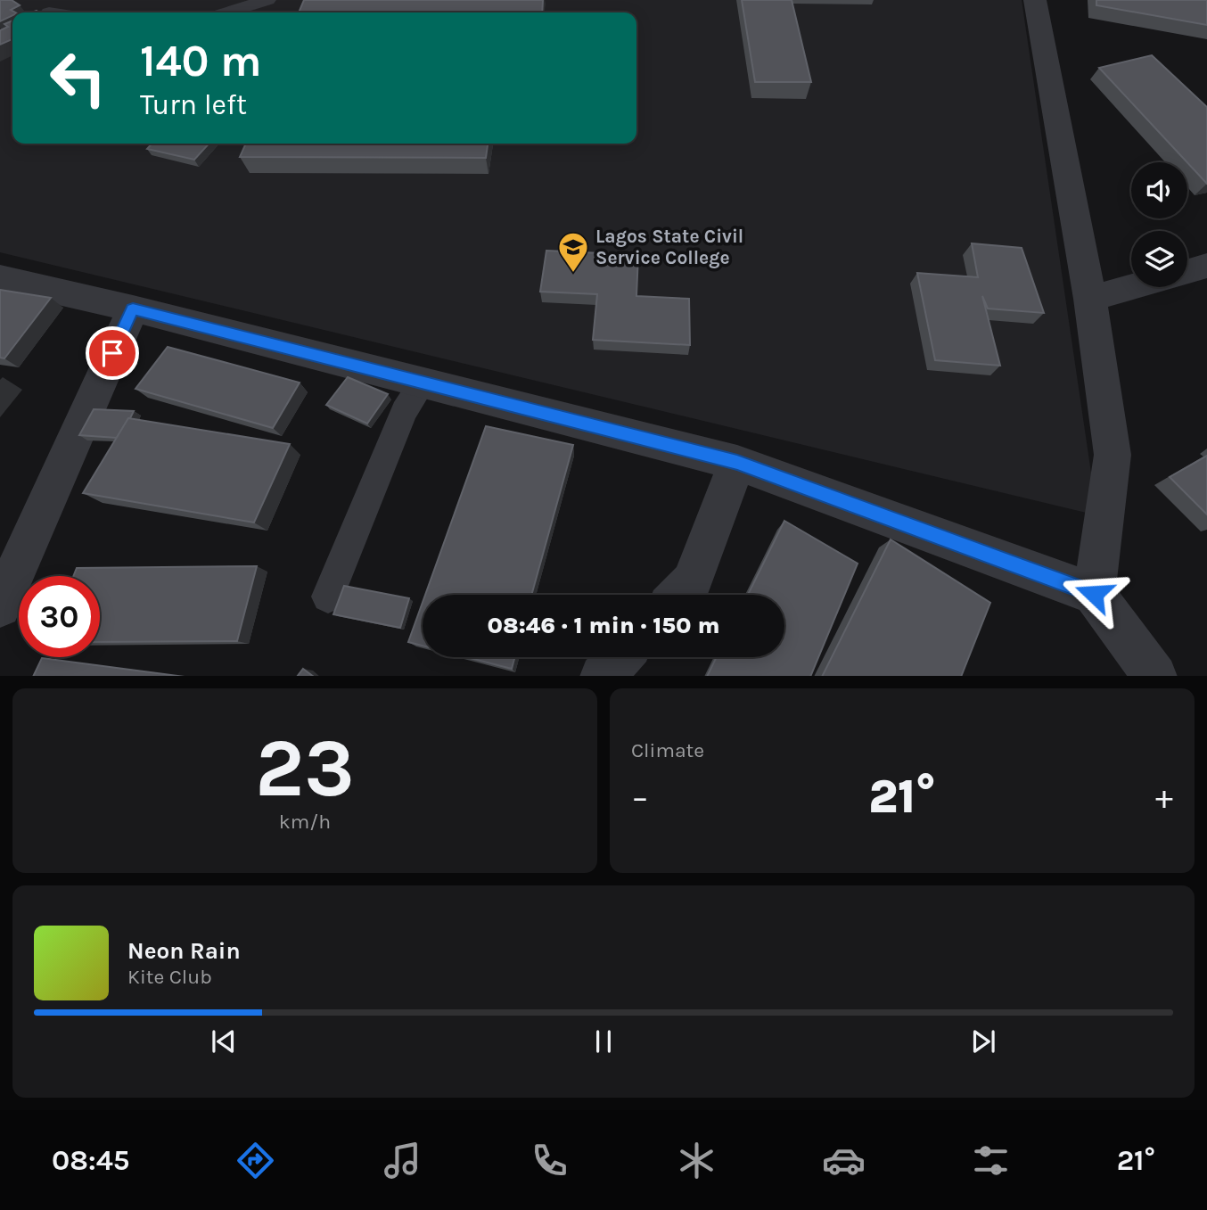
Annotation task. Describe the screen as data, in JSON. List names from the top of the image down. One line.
{"places":{"school or university":["Lagos State Civil Service College"]},"page":{"turn":["140 m","Turn left"],"limit":"30","trip":"08:46 · 1 min · 150 m","tile":[["23","km/h"],"Climate"],"heat":["−","21°","+"],"song":["Neon Rain","Kite Club"],"tabs":["08:45","21°"]}}
